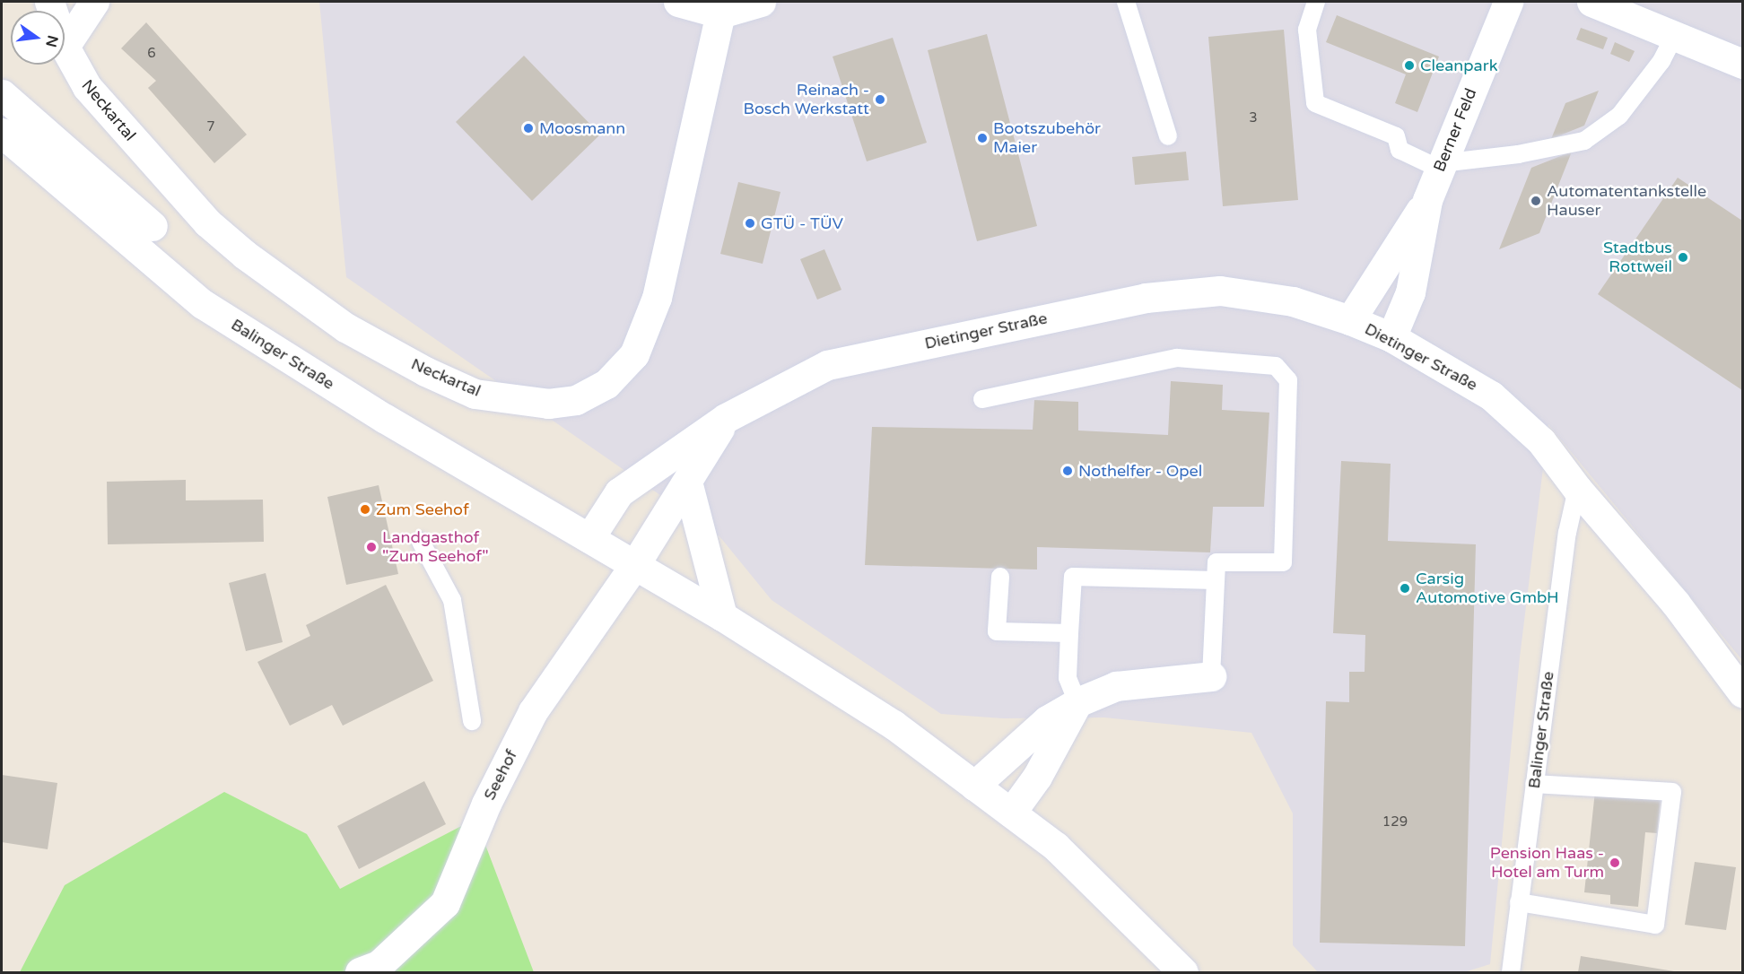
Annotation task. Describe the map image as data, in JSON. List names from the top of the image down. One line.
{"streets":{"street":["Neckartal","Berner Feld","Dietinger Straße","Balinger Straße","Seehof"]},"crossings":[["Berner Feld","Dietinger Straße"],["Dietinger Straße","Balinger Straße"],["Balinger Straße","Seehof"]],"places":["Cleanpark","Reinach - Bosch Werkstatt","Moosmann","Bootszubehör Maier","Automatentankstelle Hauser","GTÜ - TÜV","Stadtbus Rottweil","Nothelfer - Opel","Zum Seehof","Landgasthof \"Zum Seehof\"","Carsig Automotive GmbH","Pension Haas - Hotel am Turm"],"house_numbers":["6","3","7","129"],"north":"right"}
